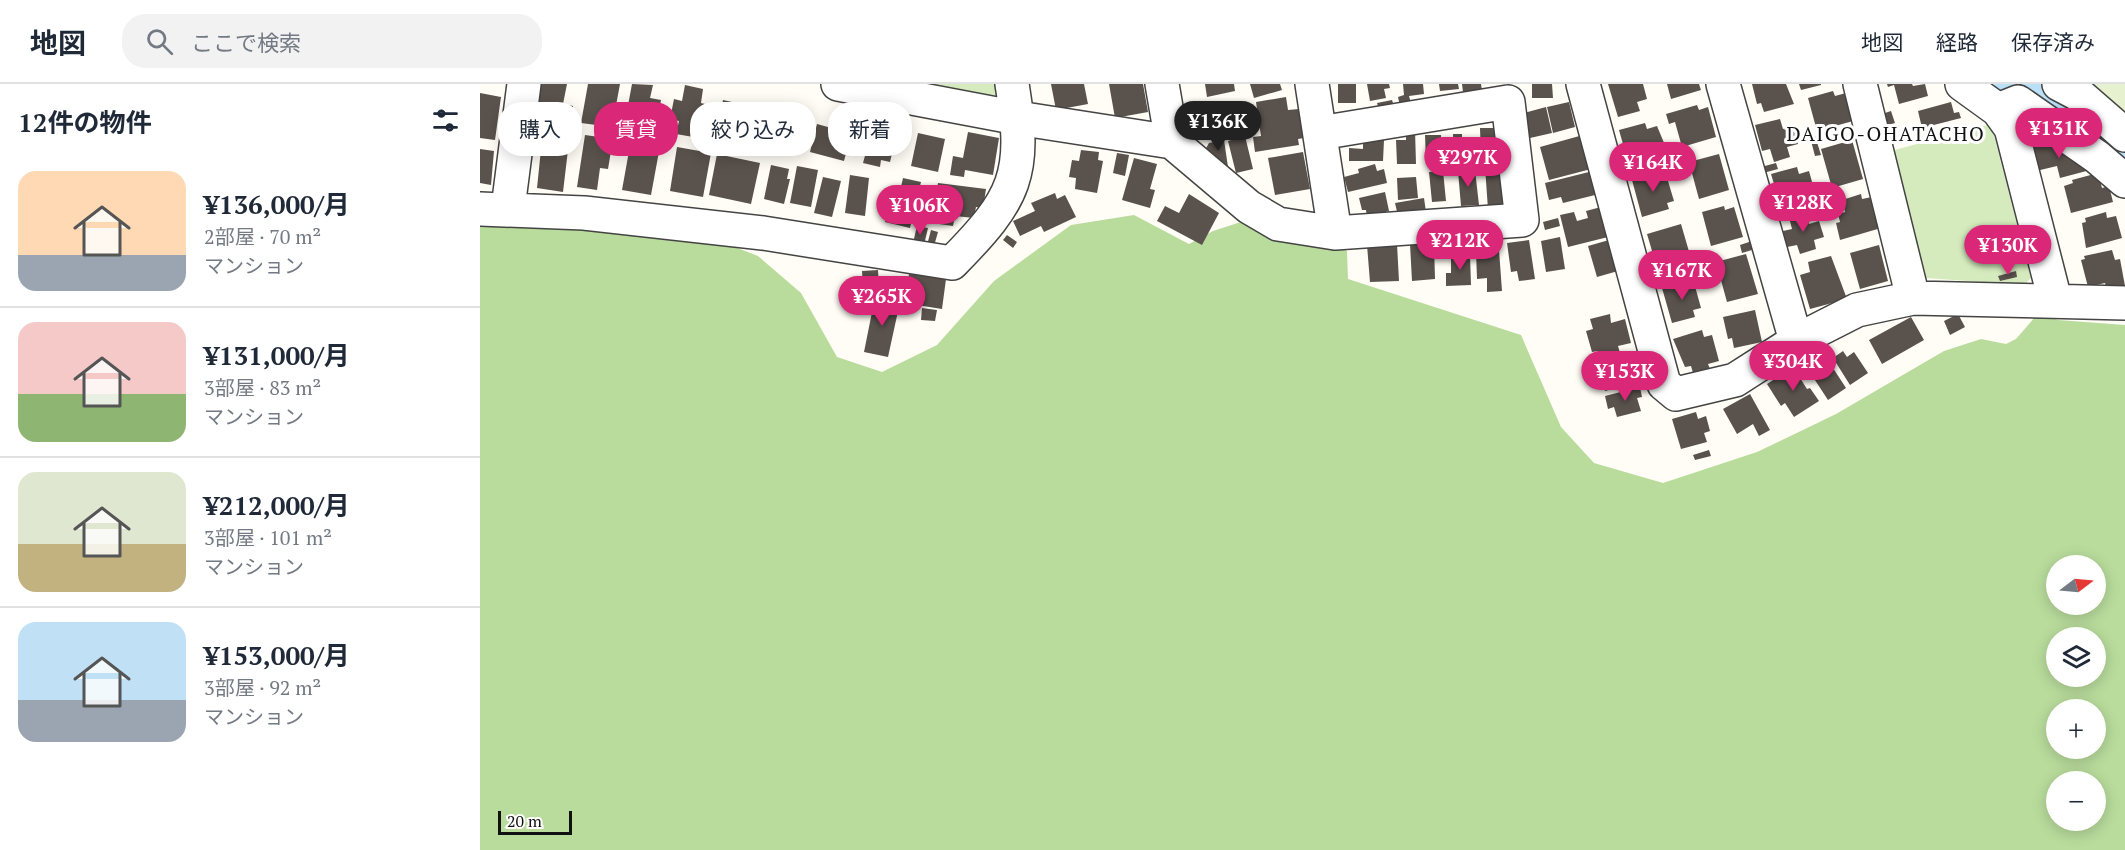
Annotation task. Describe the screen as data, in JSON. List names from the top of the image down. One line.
{"districts":["DAIGO-OHATACHO"],"scale_bar":"20 m","north":"right","page":{"header":"地図","search":"ここで検索","nav":["地図","経路","保存済み"],"heading":"12件の物件","price":["¥136K","¥131K","¥297K","¥164K","¥128K","¥106K","¥212K","¥130K","¥167K","¥265K","¥304K","¥153K"],"chip":["購入","賃貸","絞り込み","新着"],"list":[{"name":"¥136,000/月","note":"2部屋 · 70 m² · マンション"},{"name":"¥131,000/月","note":"3部屋 · 83 m² · マンション"},{"name":"¥212,000/月","note":"3部屋 · 101 m² · マンション"},{"name":"¥153,000/月","note":"3部屋 · 92 m² · マンション"}],"map_buttons":["+","−"],"scale":"20 m"}}
